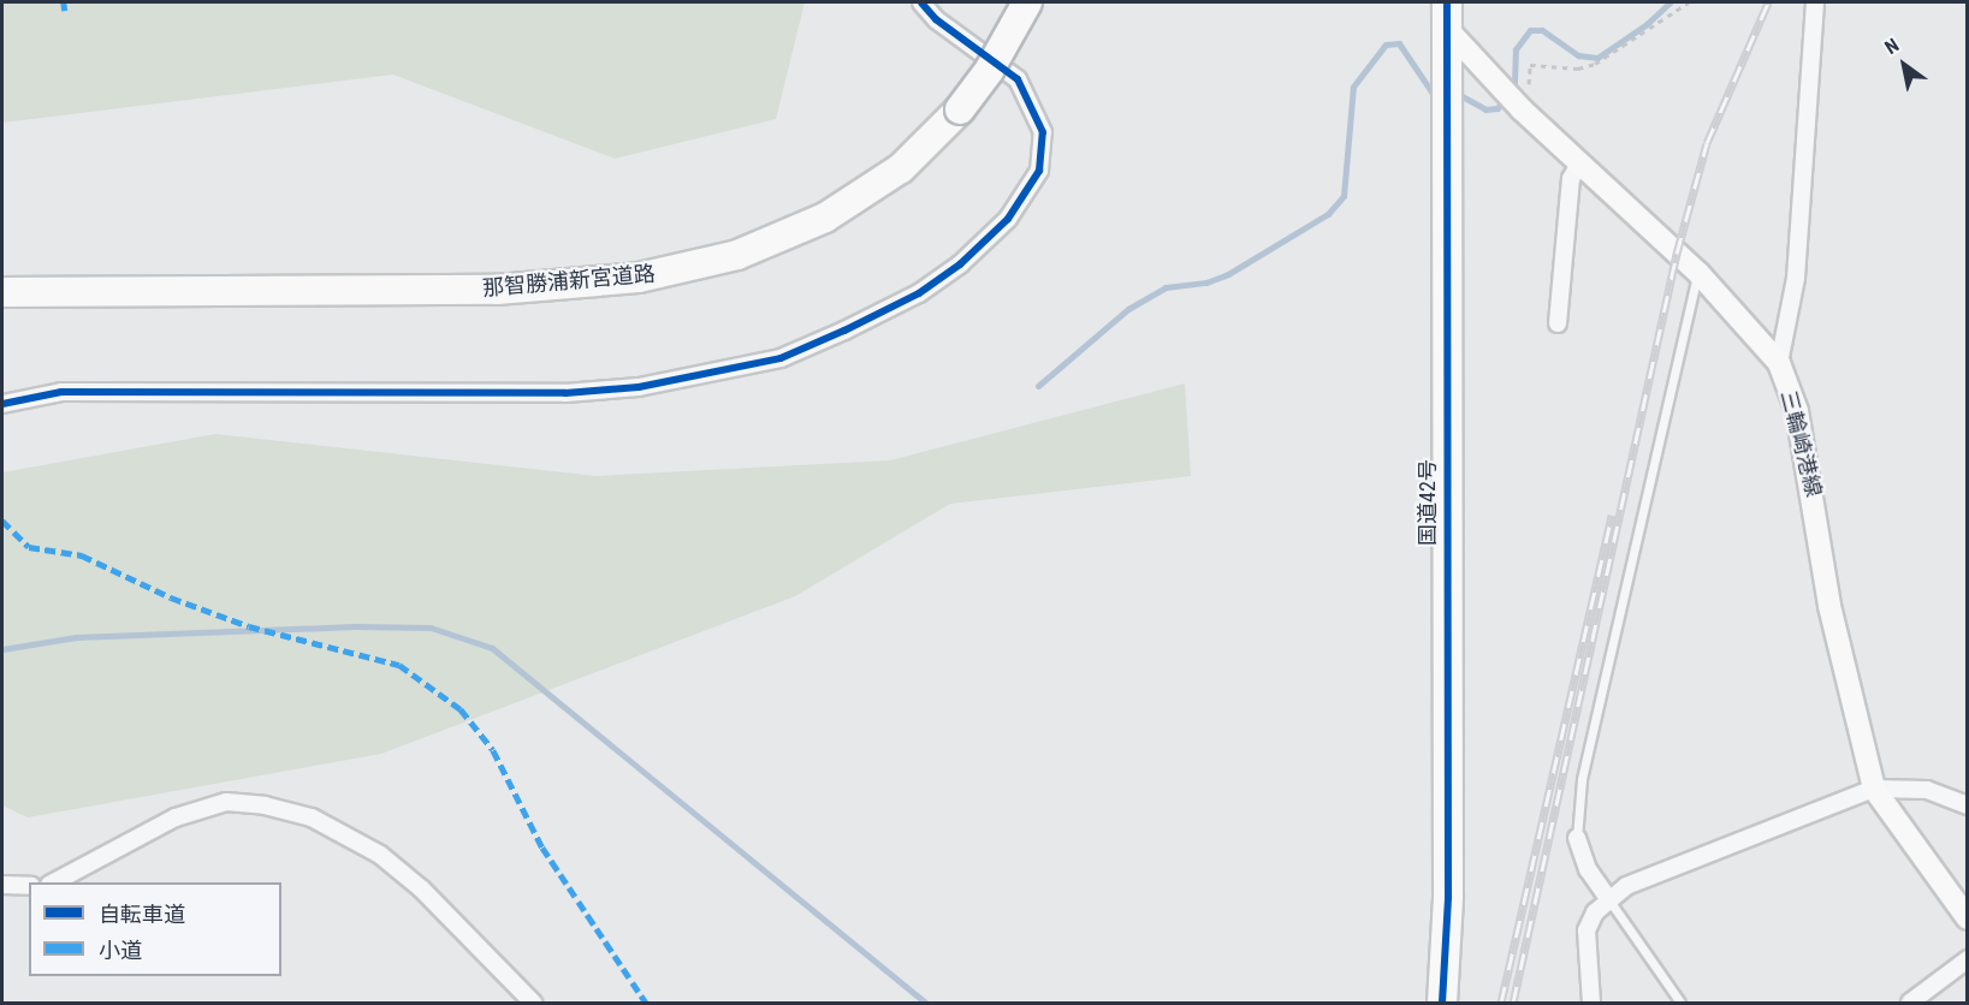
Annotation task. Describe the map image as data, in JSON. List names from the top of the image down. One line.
{"streets":{"highway":["那智勝浦新宮道路","国道42号"],"main road":["三輪崎港線"]},"crossings":[["三輪崎港線","国道42号"]],"legend":["自転車道","小道"],"north":"top left"}
